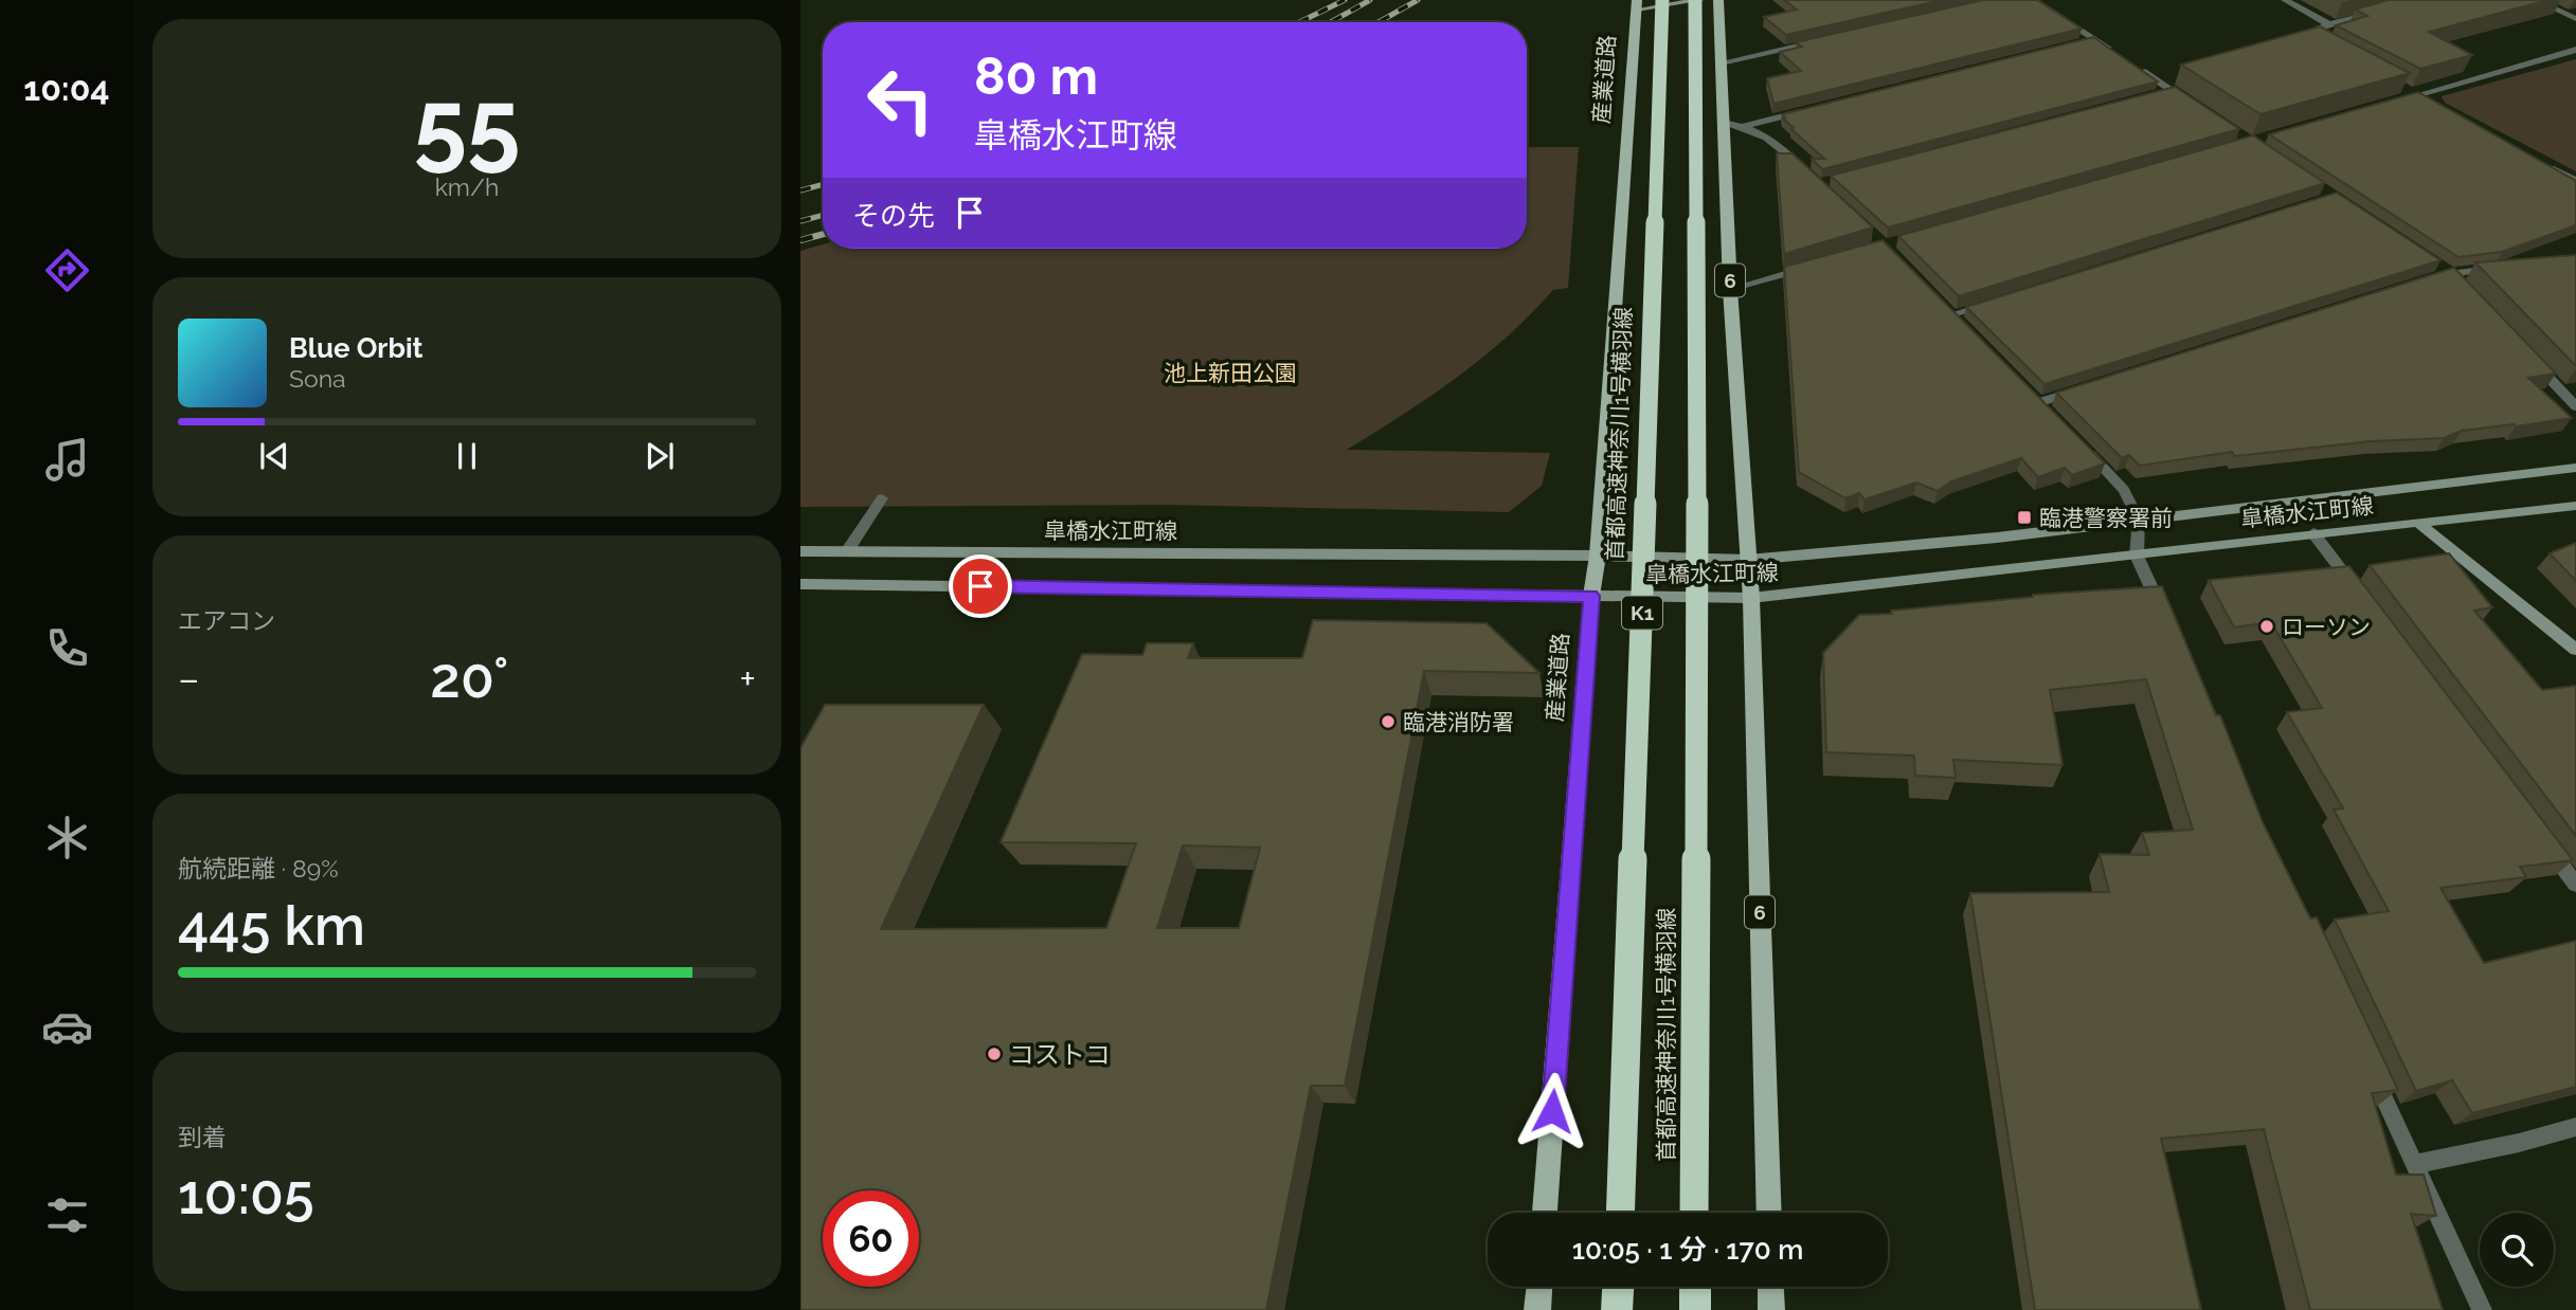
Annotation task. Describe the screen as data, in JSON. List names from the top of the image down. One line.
{"streets":{"highway":["首都高速神奈川1号横羽線","K1"],"main road":["産業道路","6"],"street":["皐橋水江町線"]},"crossings":[["産業道路","皐橋水江町線"],["6","皐橋水江町線"]],"parks":["池上新田公園"],"places":{"transit":["臨港警察署前"],"other":["ローソン","臨港消防署","コストコ"]},"page":{"tabs":"10:04","tile":[["55","km/h"],"エアコン",["航続距離 · 89%","445 km"],["到着","10:05"]],"turn":["80 m","皐橋水江町線"],"then":"その先","song":["Blue Orbit","Sona"],"heat":["−","20°","+"],"limit":"60","trip":"10:05 · 1 分 · 170 m"}}
